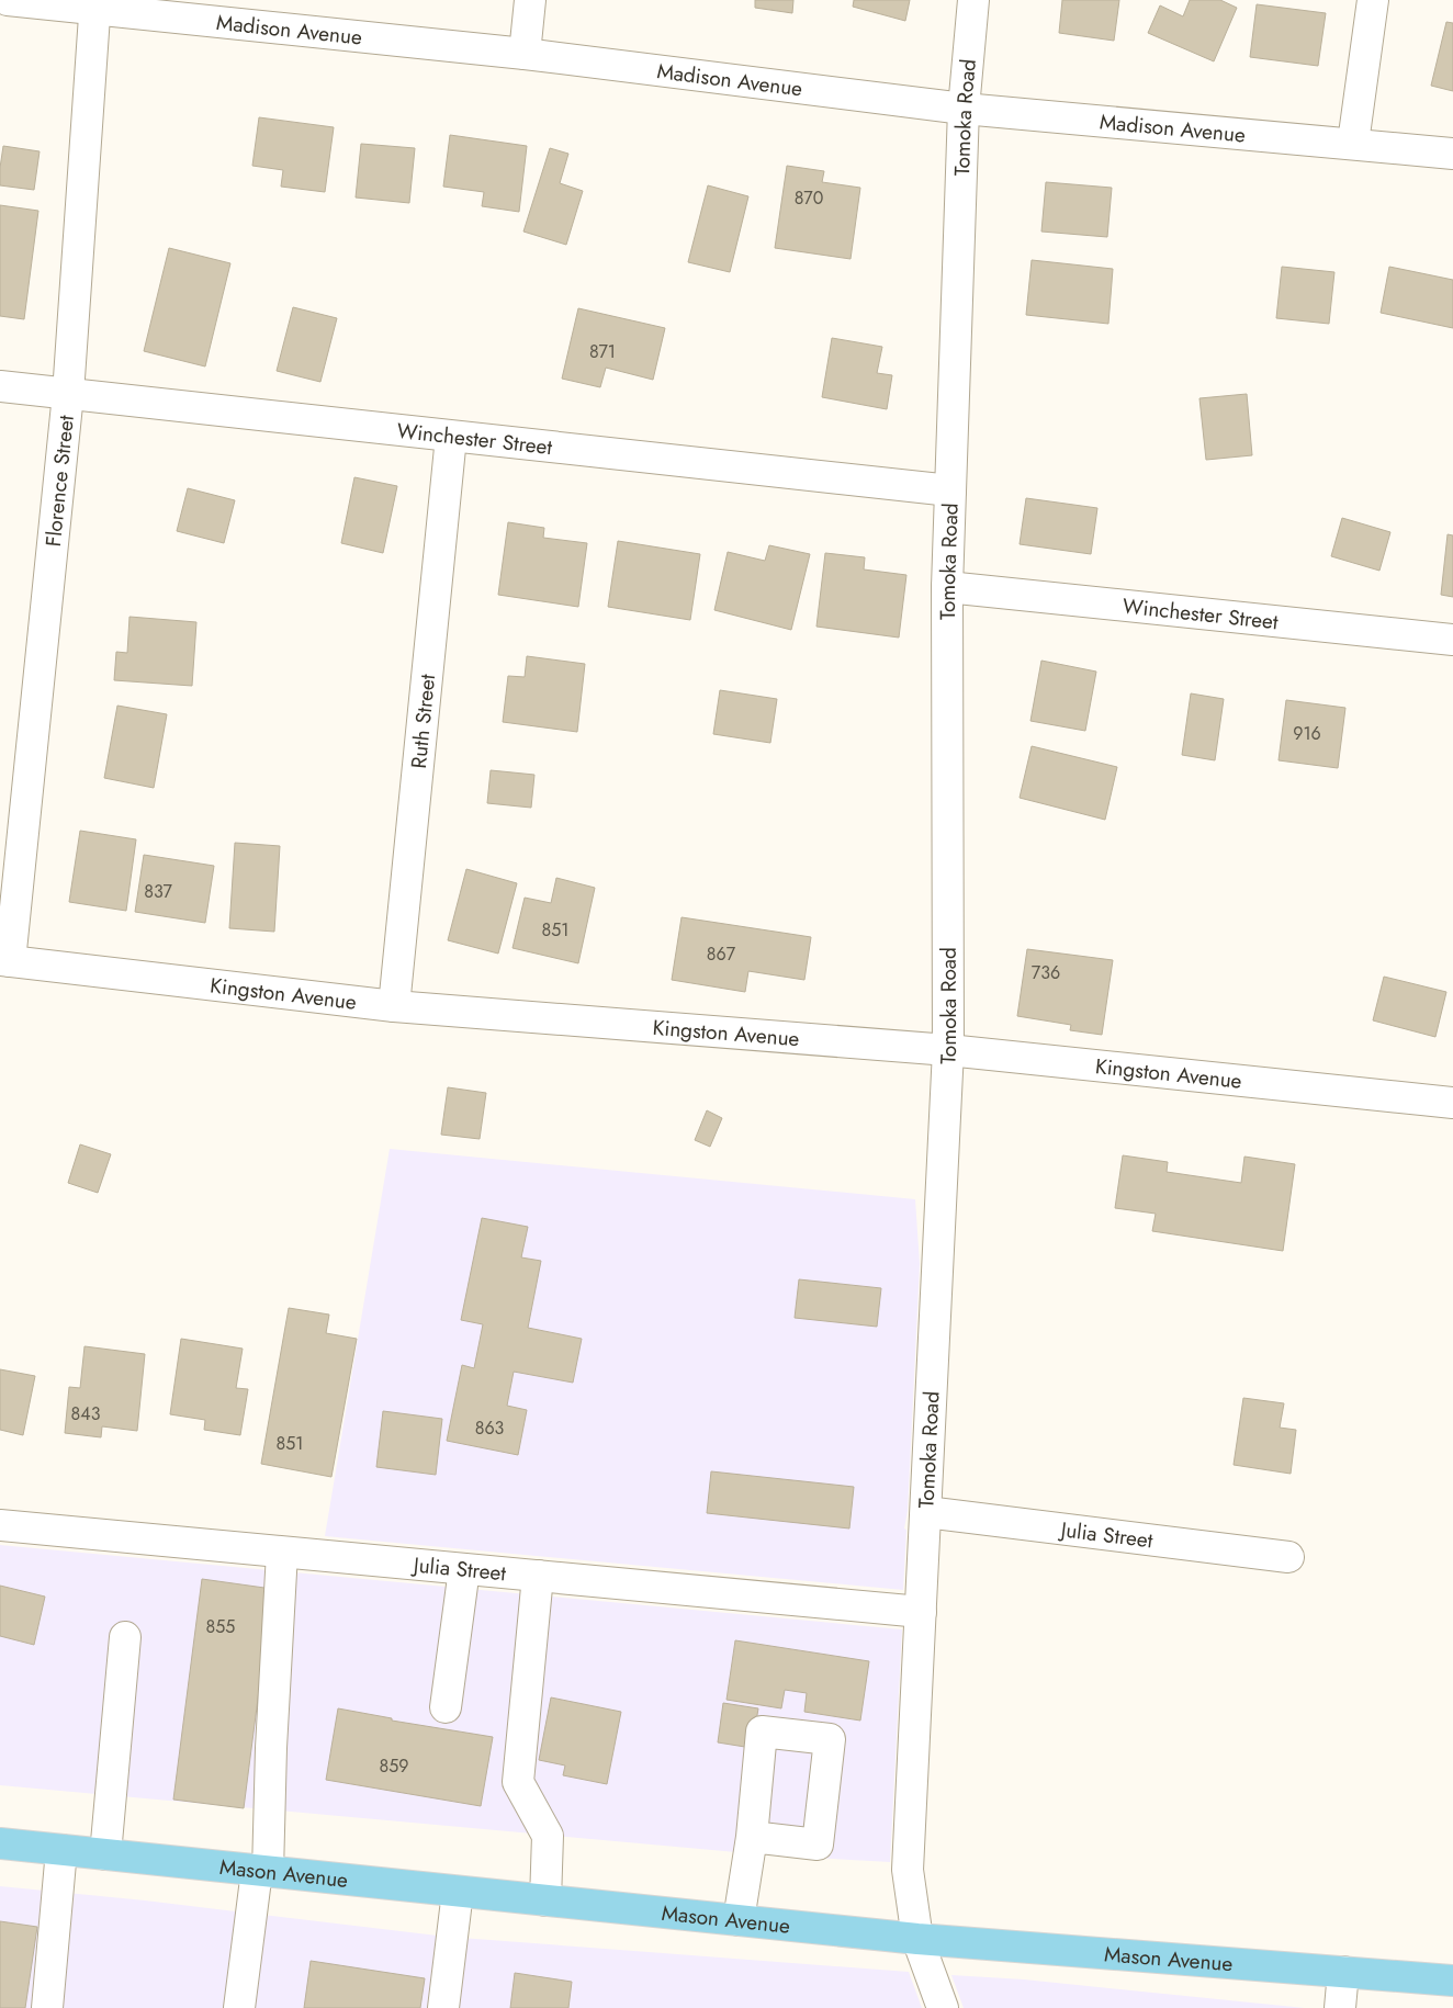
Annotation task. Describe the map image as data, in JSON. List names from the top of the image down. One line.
{"streets":{"main road":["Mason Avenue"],"street":["Madison Avenue","Tomoka Road","Winchester Street","Florence Street","Ruth Street","Kingston Avenue","Julia Street"]},"crossings":[["Madison Avenue","Tomoka Road"],["Madison Avenue","Florence Street"],["Tomoka Road","Winchester Street"],["Tomoka Road","Kingston Avenue"],["Tomoka Road","Julia Street"],["Tomoka Road","Mason Avenue"],["Winchester Street","Florence Street"],["Winchester Street","Ruth Street"],["Florence Street","Kingston Avenue"],["Ruth Street","Kingston Avenue"]],"house_numbers":["870","871","916","837","851","867","736","843","863","851","855","859"]}
